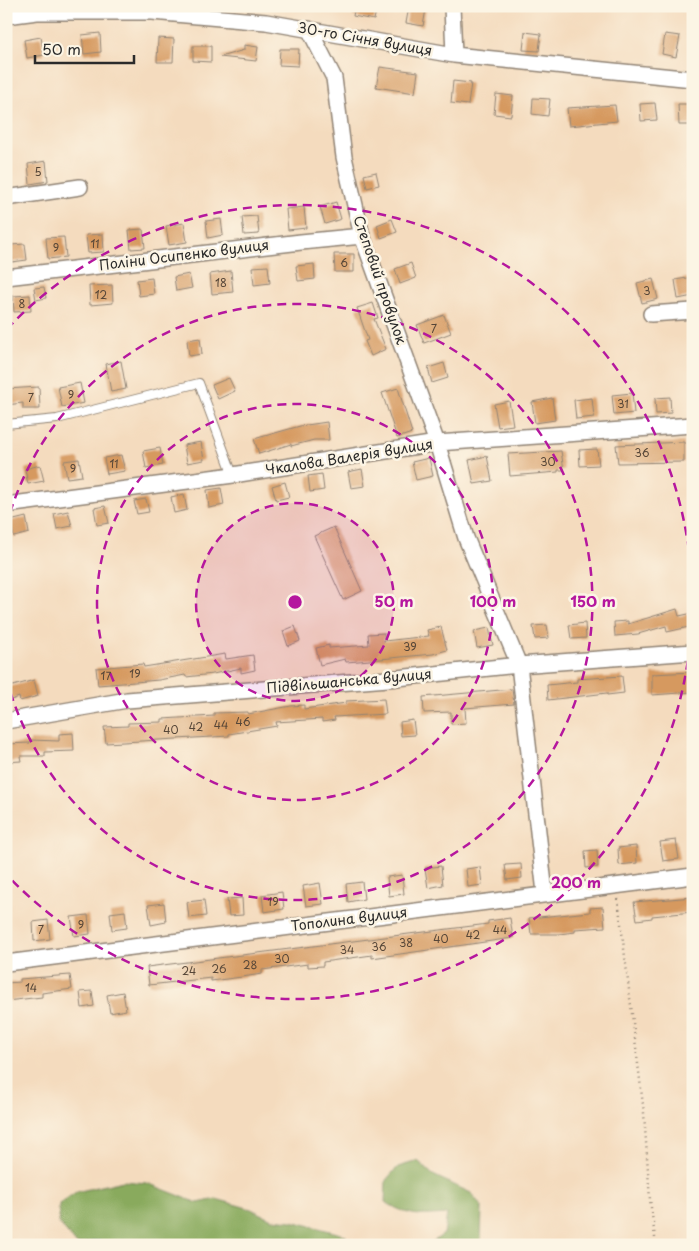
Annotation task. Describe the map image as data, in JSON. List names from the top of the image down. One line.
{"streets":{"street":["30-го Січня вулиця","Поліни Осипенко вулиця","Степовий провулок","Чкалова Валерія вулиця","Підвільшанська вулиця","Тополина вулиця"]},"crossings":[["30-го Січня вулиця","Степовий провулок"],["Поліни Осипенко вулиця","Степовий провулок"],["Степовий провулок","Чкалова Валерія вулиця"],["Степовий провулок","Підвільшанська вулиця"],["Степовий провулок","Тополина вулиця"]],"house_numbers":["5","11","9","6","18","3","12","8","7","9","7","31","36","30","11","9","39","19","17","46","44","42","40","19","9","7","44","42","40","38","36","34","30","28","26","24","14"],"scale_bar":"50 m","rings":["50 m","100 m","150 m","200 m"]}
